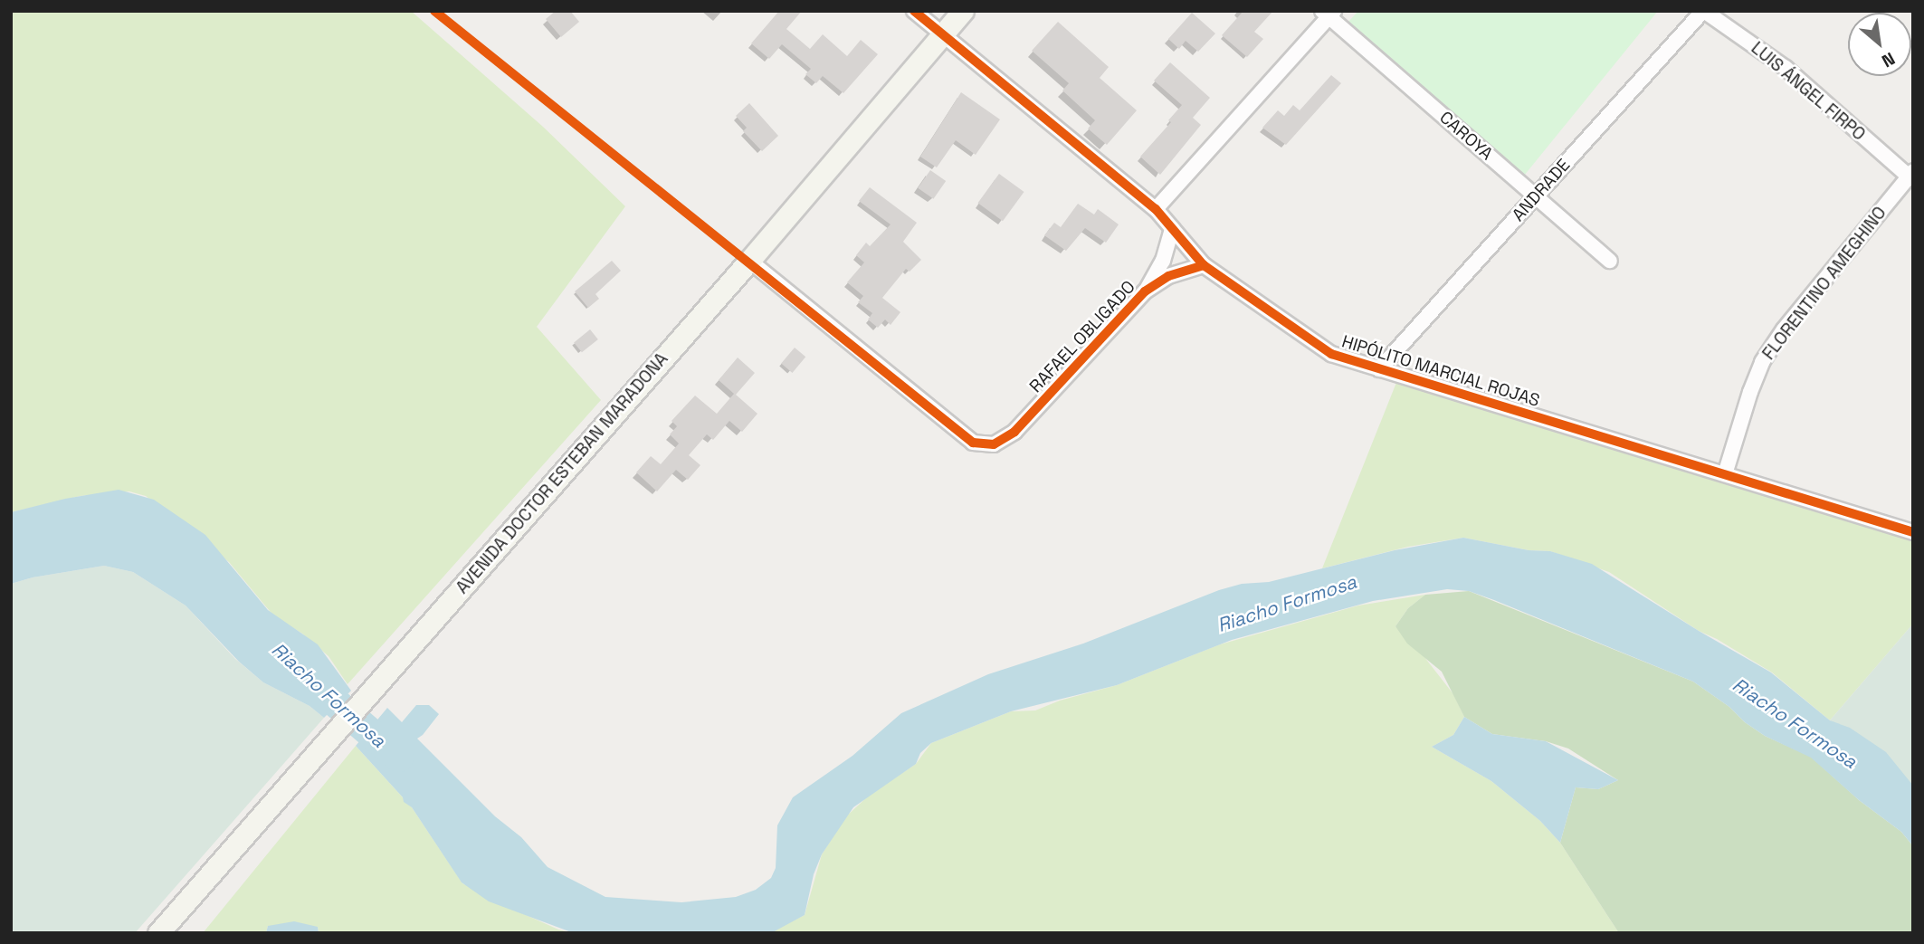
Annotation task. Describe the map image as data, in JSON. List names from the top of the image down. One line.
{"streets":{"main road":["AVENIDA DOCTOR ESTEBAN MARADONA"],"street":["LUIS ÁNGEL FIRPO","CAROYA","ANDRADE","FLORENTINO AMEGHINO","RAFAEL OBLIGADO","HIPÓLITO MARCIAL ROJAS"]},"crossings":[["LUIS ÁNGEL FIRPO","ANDRADE"],["LUIS ÁNGEL FIRPO","FLORENTINO AMEGHINO"],["CAROYA","ANDRADE"],["ANDRADE","HIPÓLITO MARCIAL ROJAS"],["FLORENTINO AMEGHINO","HIPÓLITO MARCIAL ROJAS"],["RAFAEL OBLIGADO","HIPÓLITO MARCIAL ROJAS"],["RAFAEL OBLIGADO","AVENIDA DOCTOR ESTEBAN MARADONA"],["HIPÓLITO MARCIAL ROJAS","AVENIDA DOCTOR ESTEBAN MARADONA"]],"water":["Riacho Formosa"],"north":"bottom right"}
